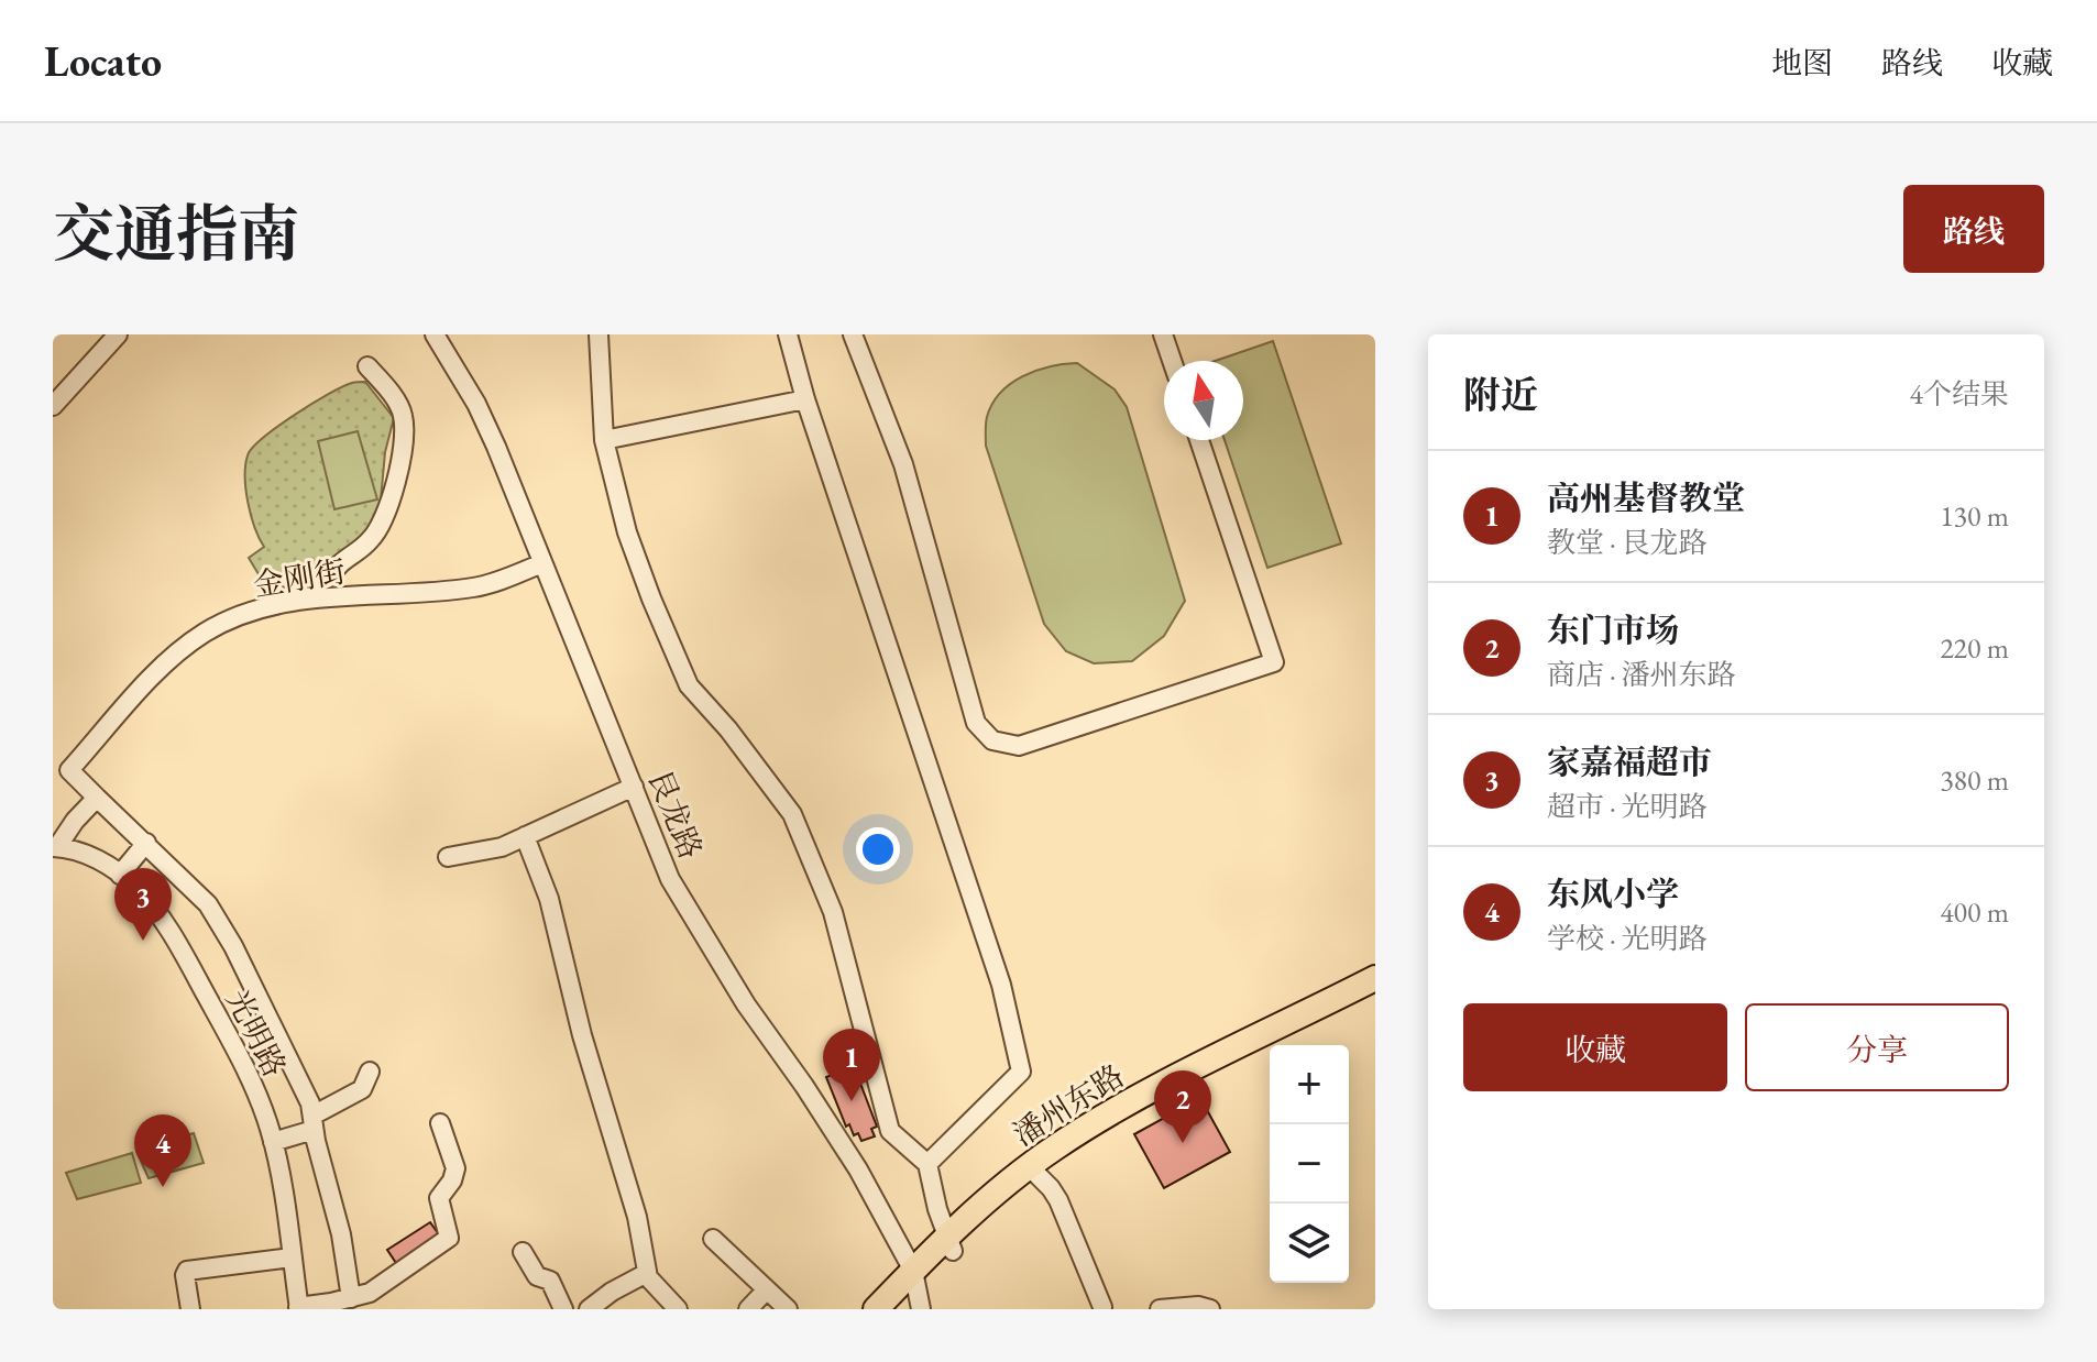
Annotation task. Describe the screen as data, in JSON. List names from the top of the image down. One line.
{"streets":{"main road":["潘州东路"],"street":["金刚街","艮龙路","光明路"]},"crossings":[["金刚街","艮龙路"],["艮龙路","潘州东路"]],"north":"top","page":{"header":"Locato","nav":["地图","路线","收藏"],"title":"交通指南","buttons":["路线",["收藏","分享"]],"heading":["附近","4个结果"],"list":[{"mark":"1","name":"高州基督教堂","note":"教堂 · 艮龙路","value":"130 m"},{"mark":"2","name":"东门市场","note":"商店 · 潘州东路","value":"220 m"},{"mark":"3","name":"家嘉福超市","note":"超市 · 光明路","value":"380 m"},{"mark":"4","name":"东风小学","note":"学校 · 光明路","value":"400 m"}],"pins":["3","1","2","4"],"map_buttons":["+","−"]}}
